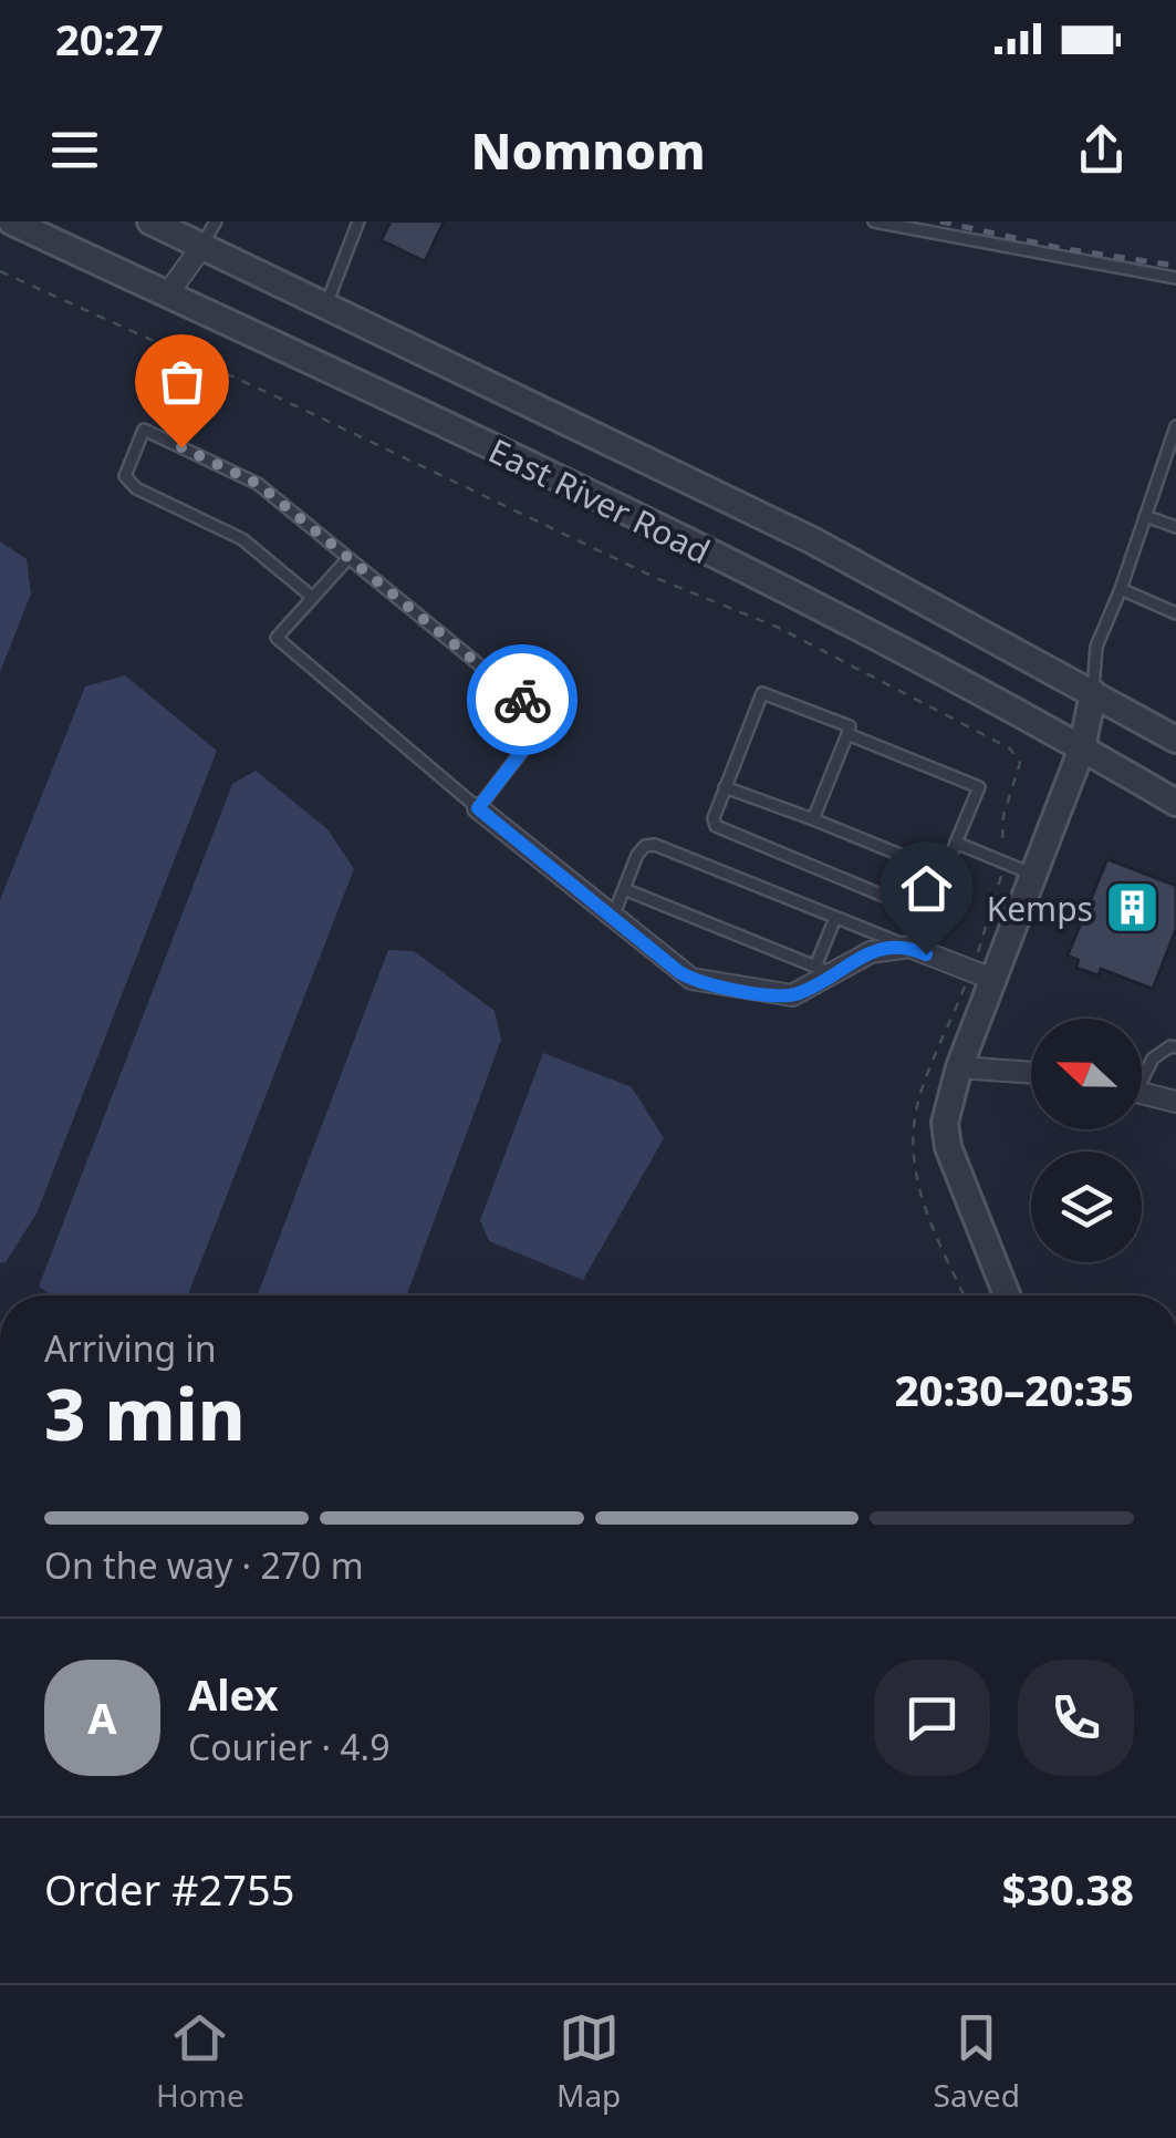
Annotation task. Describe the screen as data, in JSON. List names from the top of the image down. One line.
{"streets":{"street":["East River Road"]},"places":{"building":["Kemps"]},"north":"left","page":{"status":"20:27","header":"Nomnom","heading":["3 min","Arriving in","20:30–20:35"],"panel":["Alex","Courier · 4.9","Order #2755","$30.38"],"bar":"On the way · 270 m","round":"A","tabs":["Home","Map","Saved"]}}
